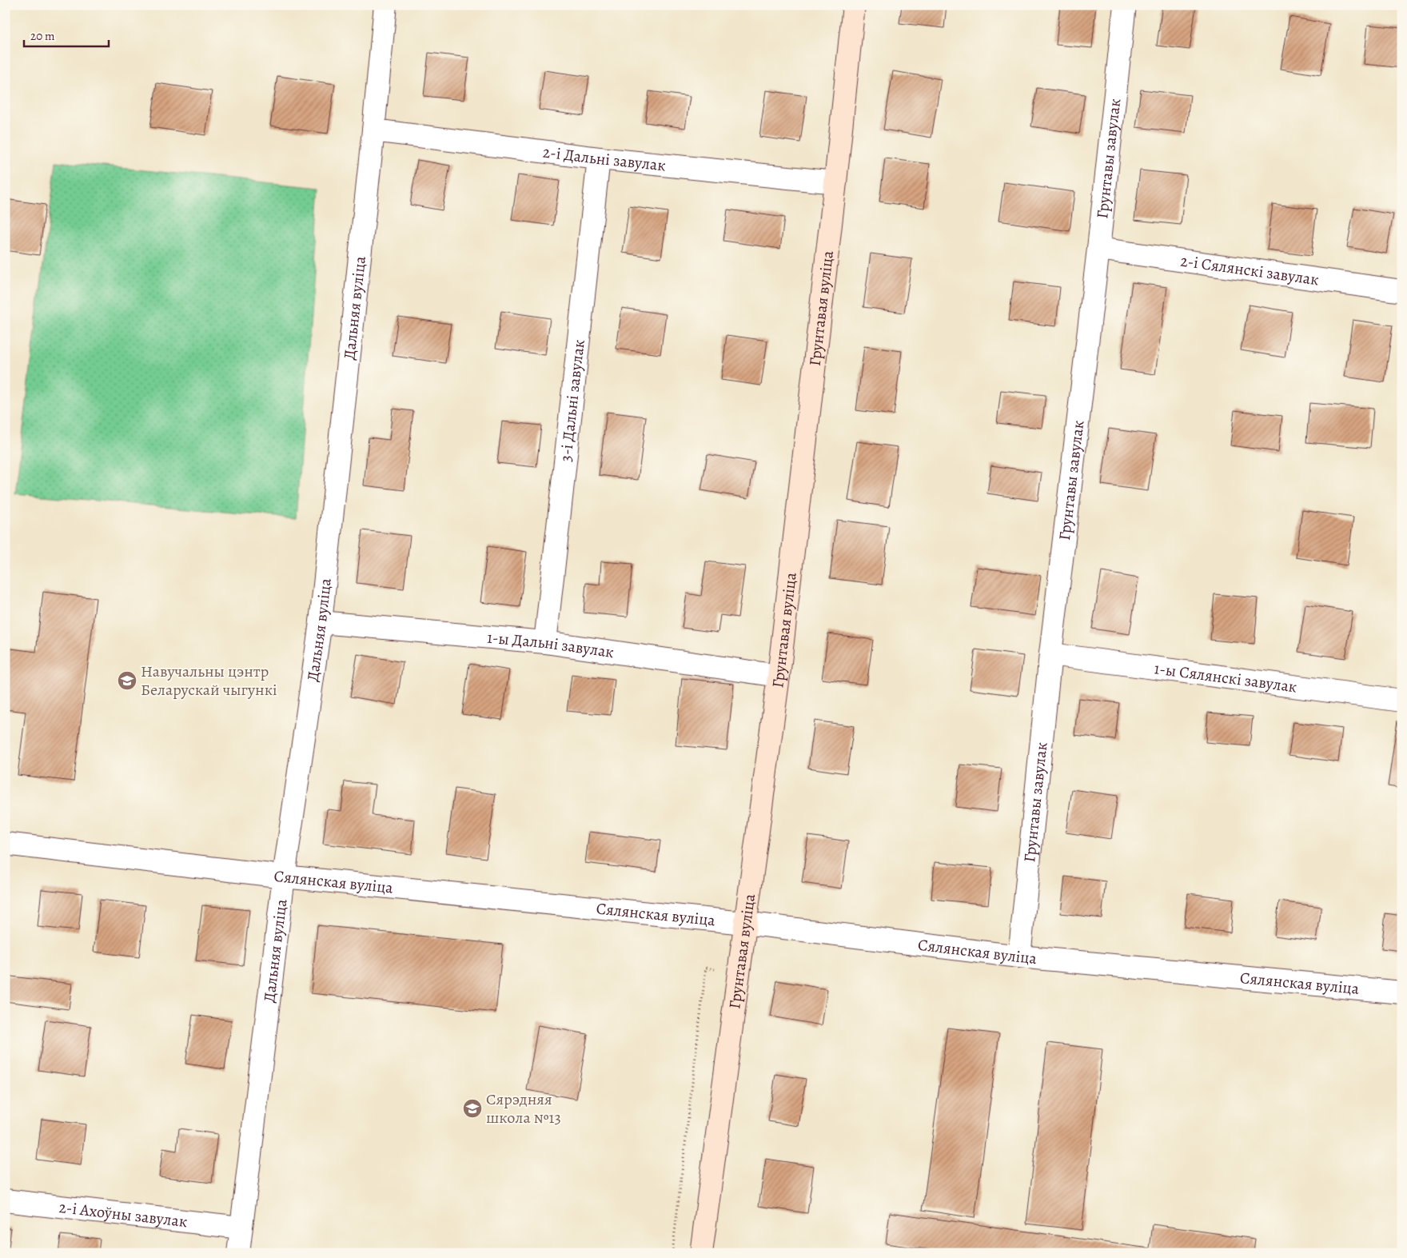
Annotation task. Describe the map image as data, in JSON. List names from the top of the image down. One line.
{"streets":{"main road":["Грунтавая вуліца"],"street":["2-і Дальні завулак","Грунтавы завулак","2-і Сялянскі завулак","Дальняя вуліца","3-і Дальні завулак","1-ы Дальні завулак","1-ы Сялянскі завулак","Сялянская вуліца","2-і Ахоўны завулак"]},"crossings":[["2-і Дальні завулак","Дальняя вуліца"],["2-і Дальні завулак","Грунтавая вуліца"],["2-і Дальні завулак","3-і Дальні завулак"],["Грунтавы завулак","2-і Сялянскі завулак"],["Грунтавы завулак","1-ы Сялянскі завулак"],["Грунтавы завулак","Сялянская вуліца"],["Дальняя вуліца","1-ы Дальні завулак"],["Дальняя вуліца","Сялянская вуліца"],["Дальняя вуліца","2-і Ахоўны завулак"],["Грунтавая вуліца","1-ы Дальні завулак"],["Грунтавая вуліца","Сялянская вуліца"],["3-і Дальні завулак","1-ы Дальні завулак"]],"places":{"school or university":["Навучальны цэнтр Беларускай чыгункі","Сярэдняя школа №13"]},"scale_bar":"20 m"}
